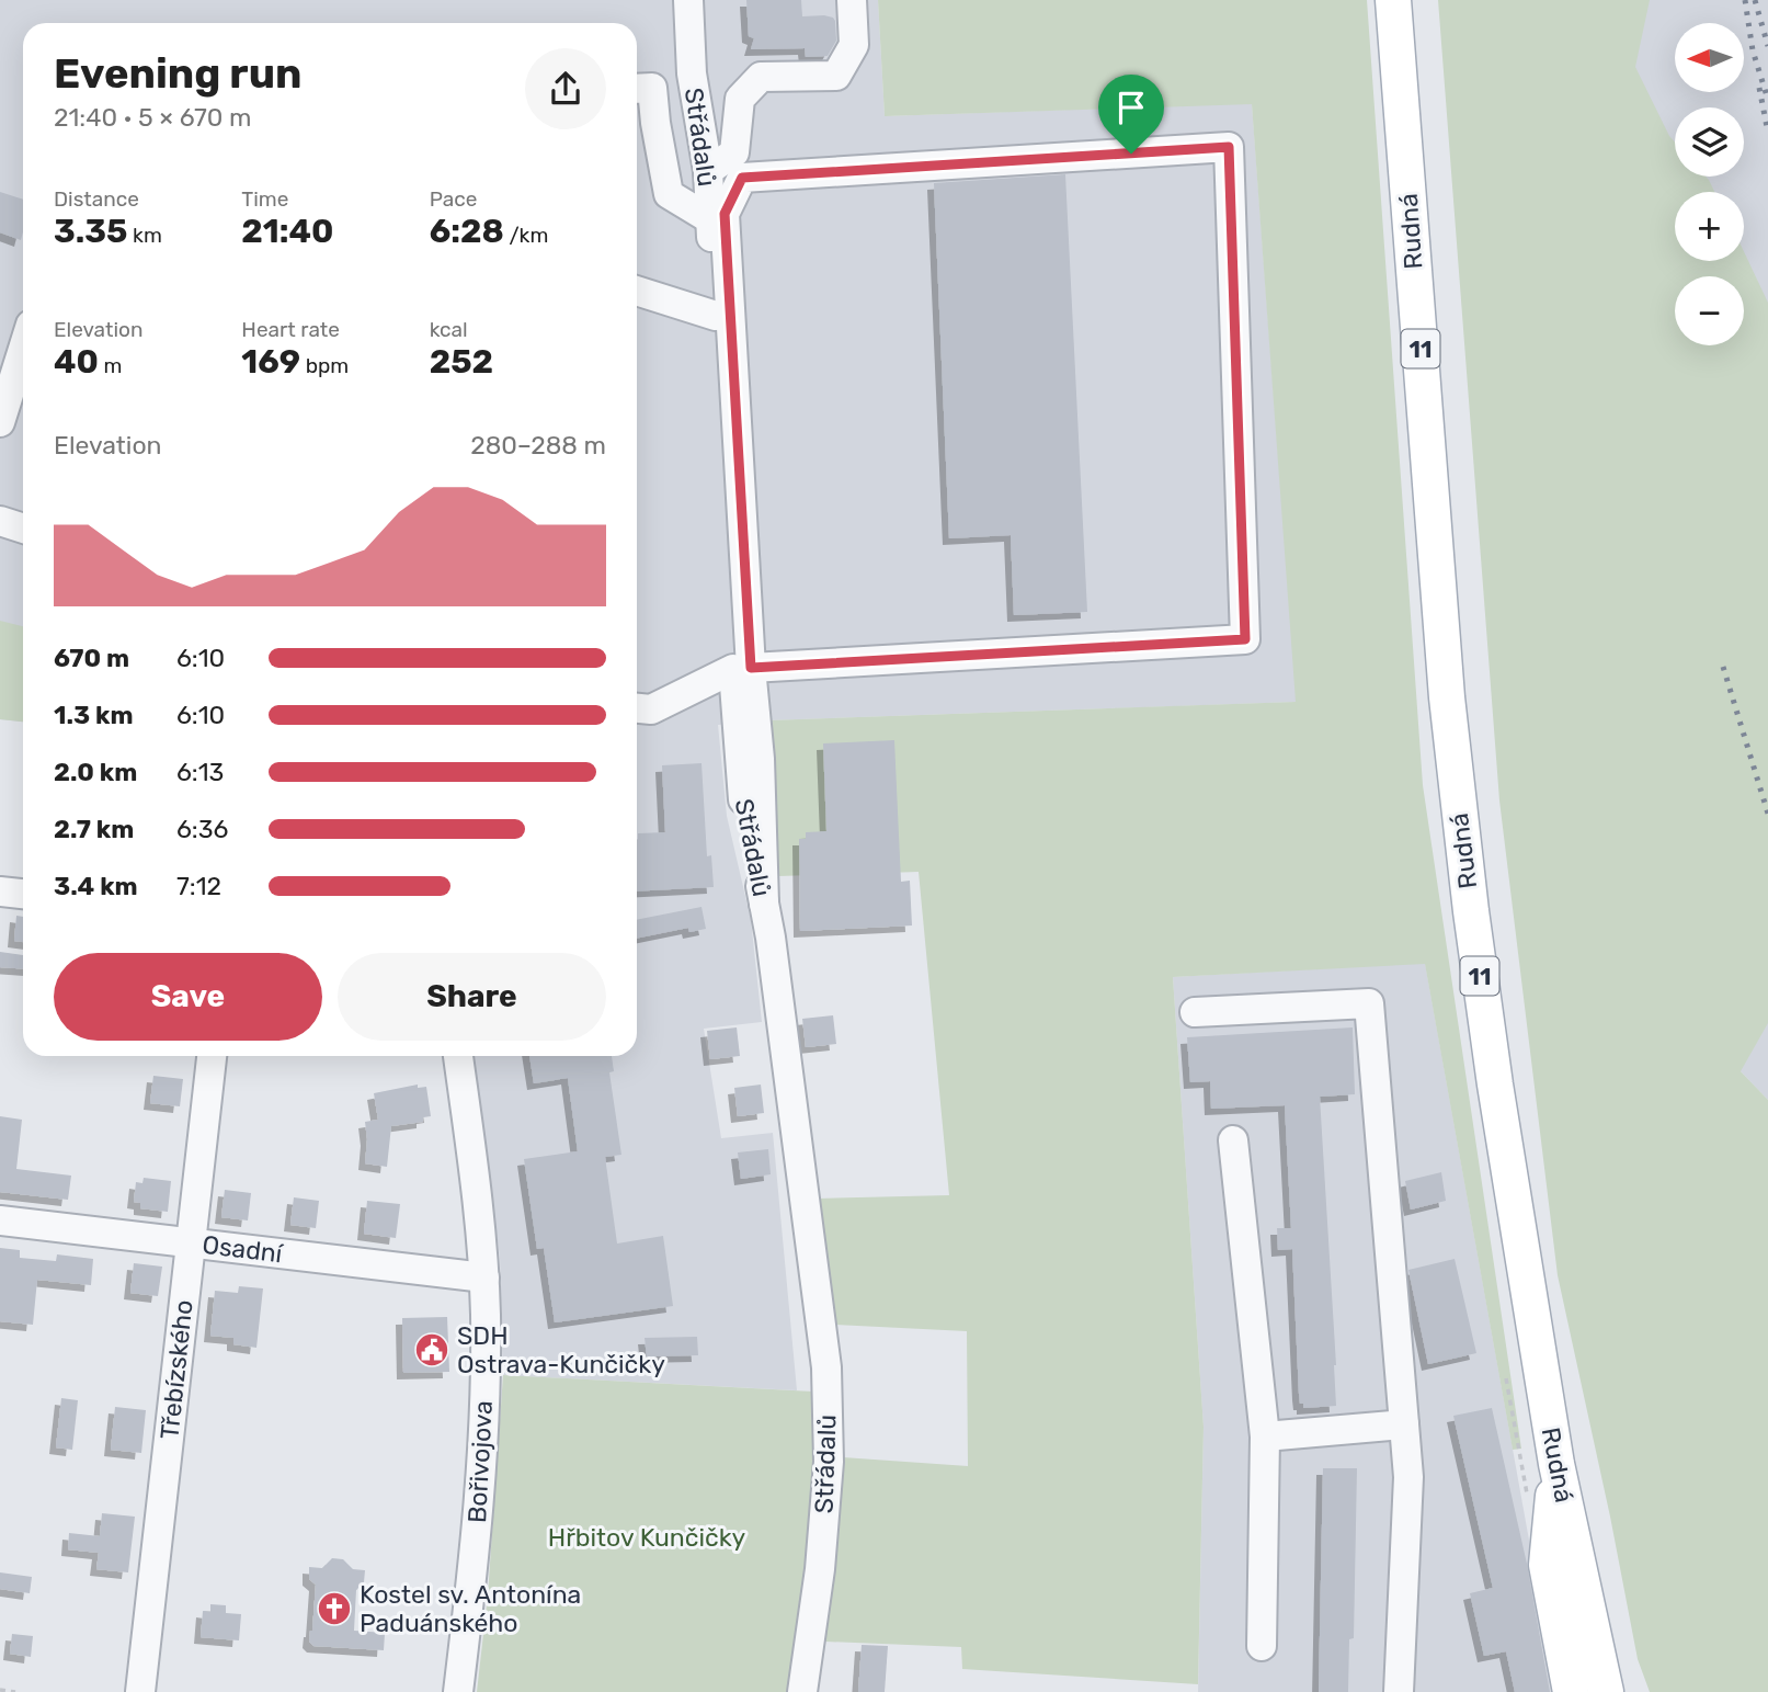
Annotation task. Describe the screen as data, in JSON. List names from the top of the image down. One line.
{"streets":{"main road":["Rudná","11"],"street":["Střádalů","Osadní","Třebízského","Bořivojova"]},"crossings":[["Osadní","Třebízského"],["Osadní","Bořivojova"]],"parks":["Hřbitov Kunčičky"],"places":{"public building":["SDH Ostrava-Kunčičky"],"church":["Kostel sv. Antonína Paduánského"]},"north":"left","page":{"map_buttons":["+","−"],"heading":["Evening run","21:40 · 5 × 670 m"],"stats":[["Distance","3.35 km"],["Time","21:40"],["Pace","6:28 /km"],["Elevation","40 m"],["Heart rate","169 bpm"],["kcal","252"]],"chart":["Elevation","280–288 m"],"list":[{"name":"670 m","note":"6:10"},{"name":"1.3 km","note":"6:10"},{"name":"2.0 km","note":"6:13"},{"name":"2.7 km","note":"6:36"},{"name":"3.4 km","note":"7:12"}],"buttons":["Save","Share"]}}
